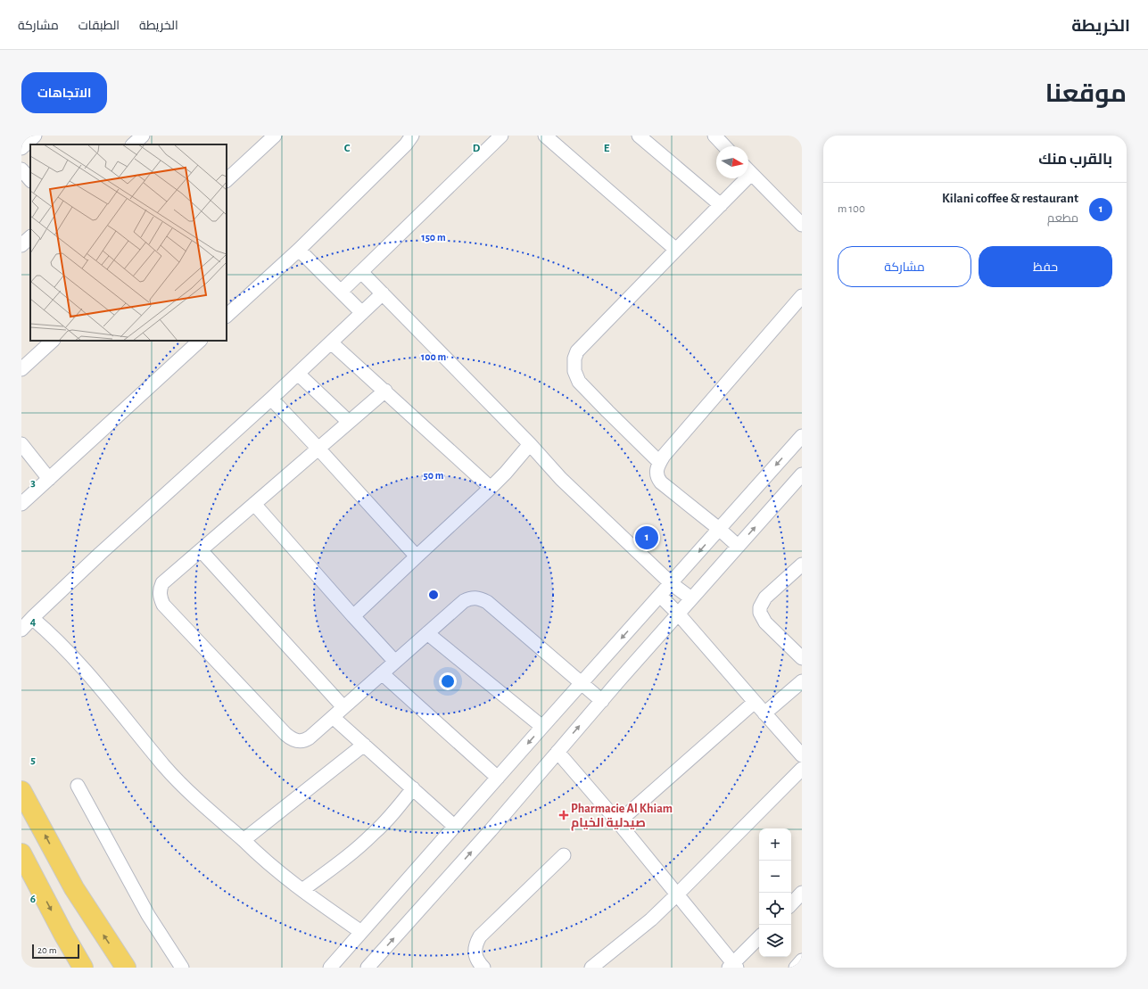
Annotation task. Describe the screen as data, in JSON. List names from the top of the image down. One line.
{"places":{"health":["Pharmacie Al Khiam صيدلية الخيام"]},"scale_bar":"20 m","north":"right","page":{"header":"الخريطة","nav":["الخريطة","الطبقات","مشاركة"],"title":"موقعنا","buttons":["الاتجاهات",["حفظ","مشاركة"]],"heading":"بالقرب منك","list":[{"mark":"1","name":"Kilani coffee & restaurant","note":"مطعم","value":"100 m"}],"pins":"1","map_buttons":["+","−"],"scale":"20 m"},"grid":{"columns":["C","D","E"],"rows":["3","4","5","6"]},"rings":["150 m","100 m","50 m"]}
